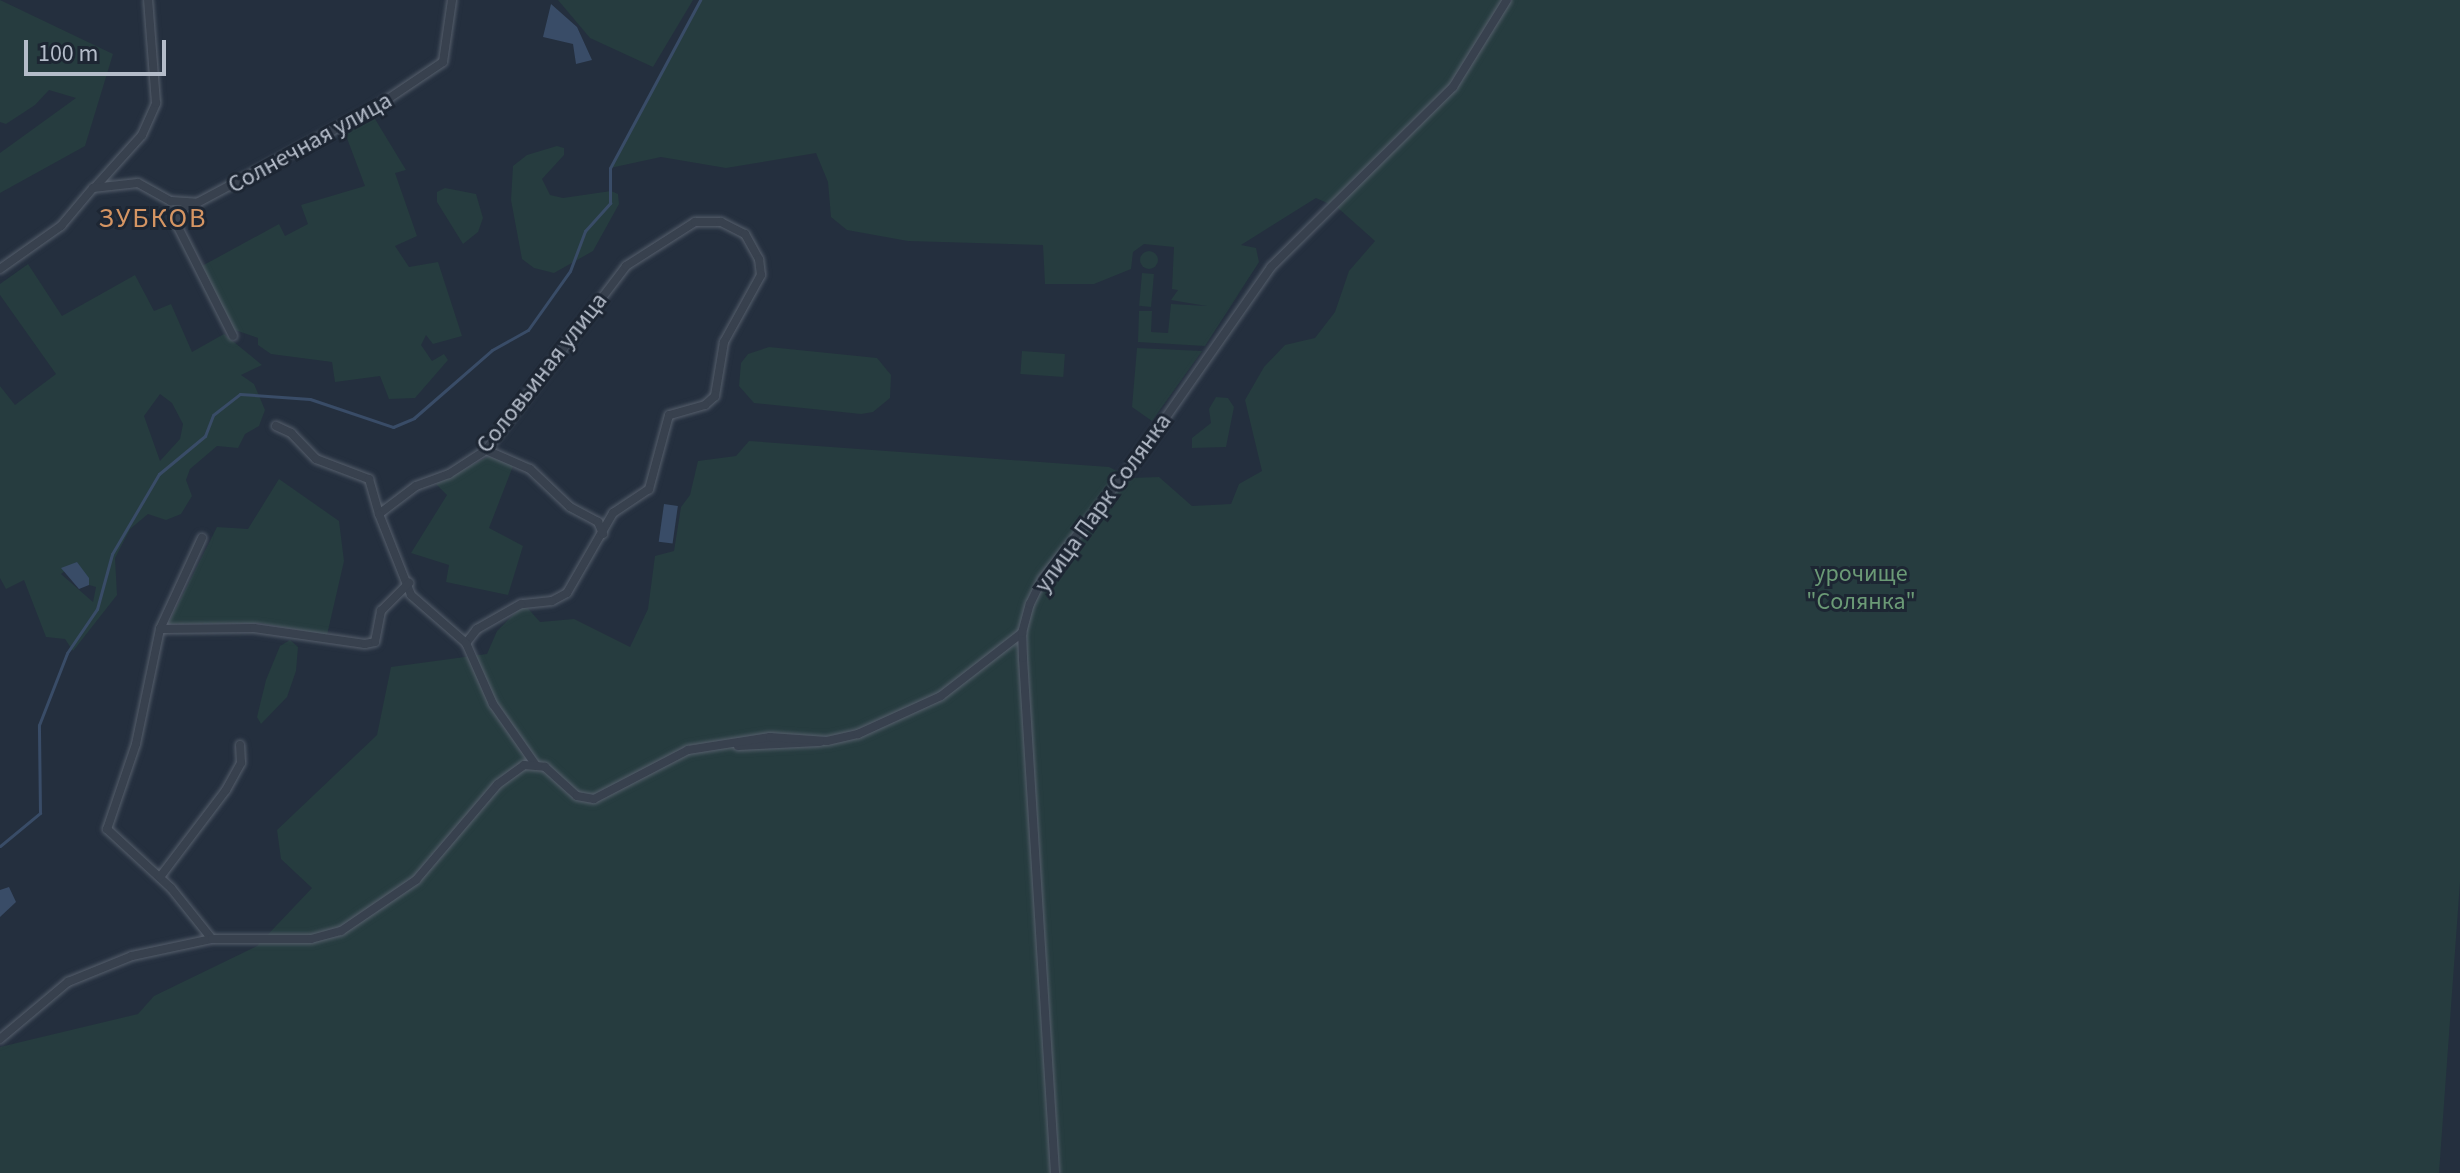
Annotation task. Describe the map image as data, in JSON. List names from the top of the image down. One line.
{"streets":{"street":["Солнечная улица","Соловьиная улица","улица Парк Солянка"]},"districts":["ЗУБКОВ"],"parks":["урочище \"Солянка\""],"scale_bar":"100 m"}
